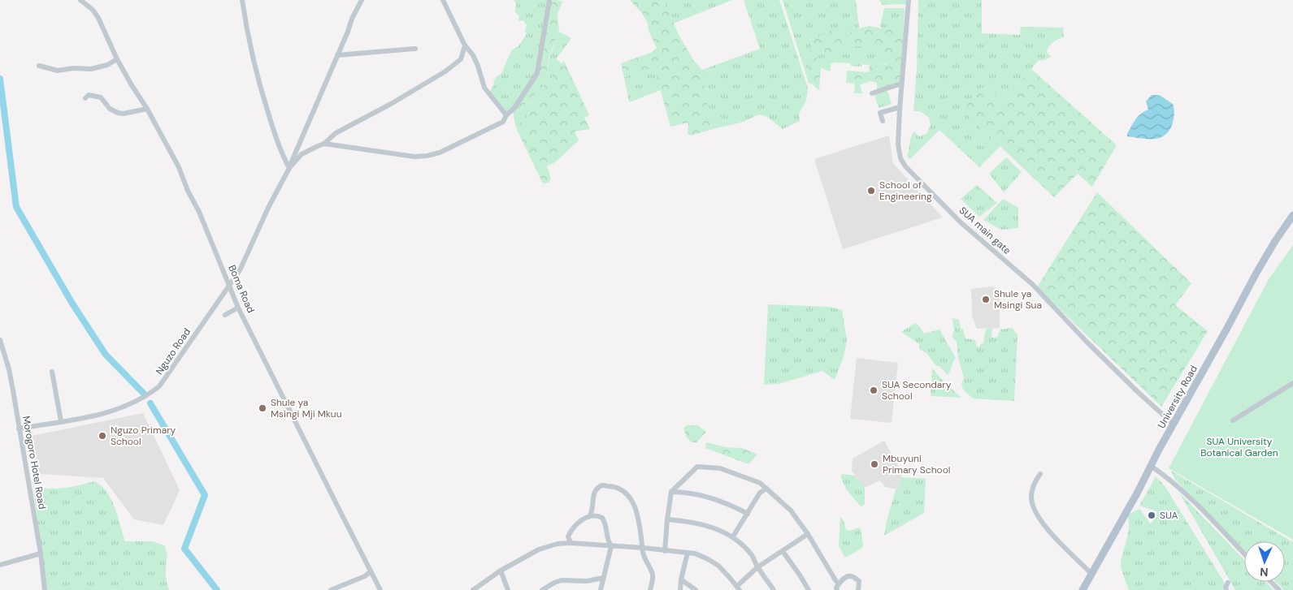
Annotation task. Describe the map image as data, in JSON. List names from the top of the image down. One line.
{"streets":{"main road":["University Road"],"street":["SUA main gate","Boma Road","Nguzo Road","Morogoro Hotel Road"]},"crossings":[["SUA main gate","University Road"],["Boma Road","Nguzo Road"],["Nguzo Road","Morogoro Hotel Road"]],"parks":["SUA University Botanical Garden"],"places":["School of Engineering","Shule ya Msingi Sua","SUA Secondary School","Shule ya Msingi Mji Mkuu","Nguzo Primary School","Mbuyuni Primary School","SUA"],"north":"bottom"}
